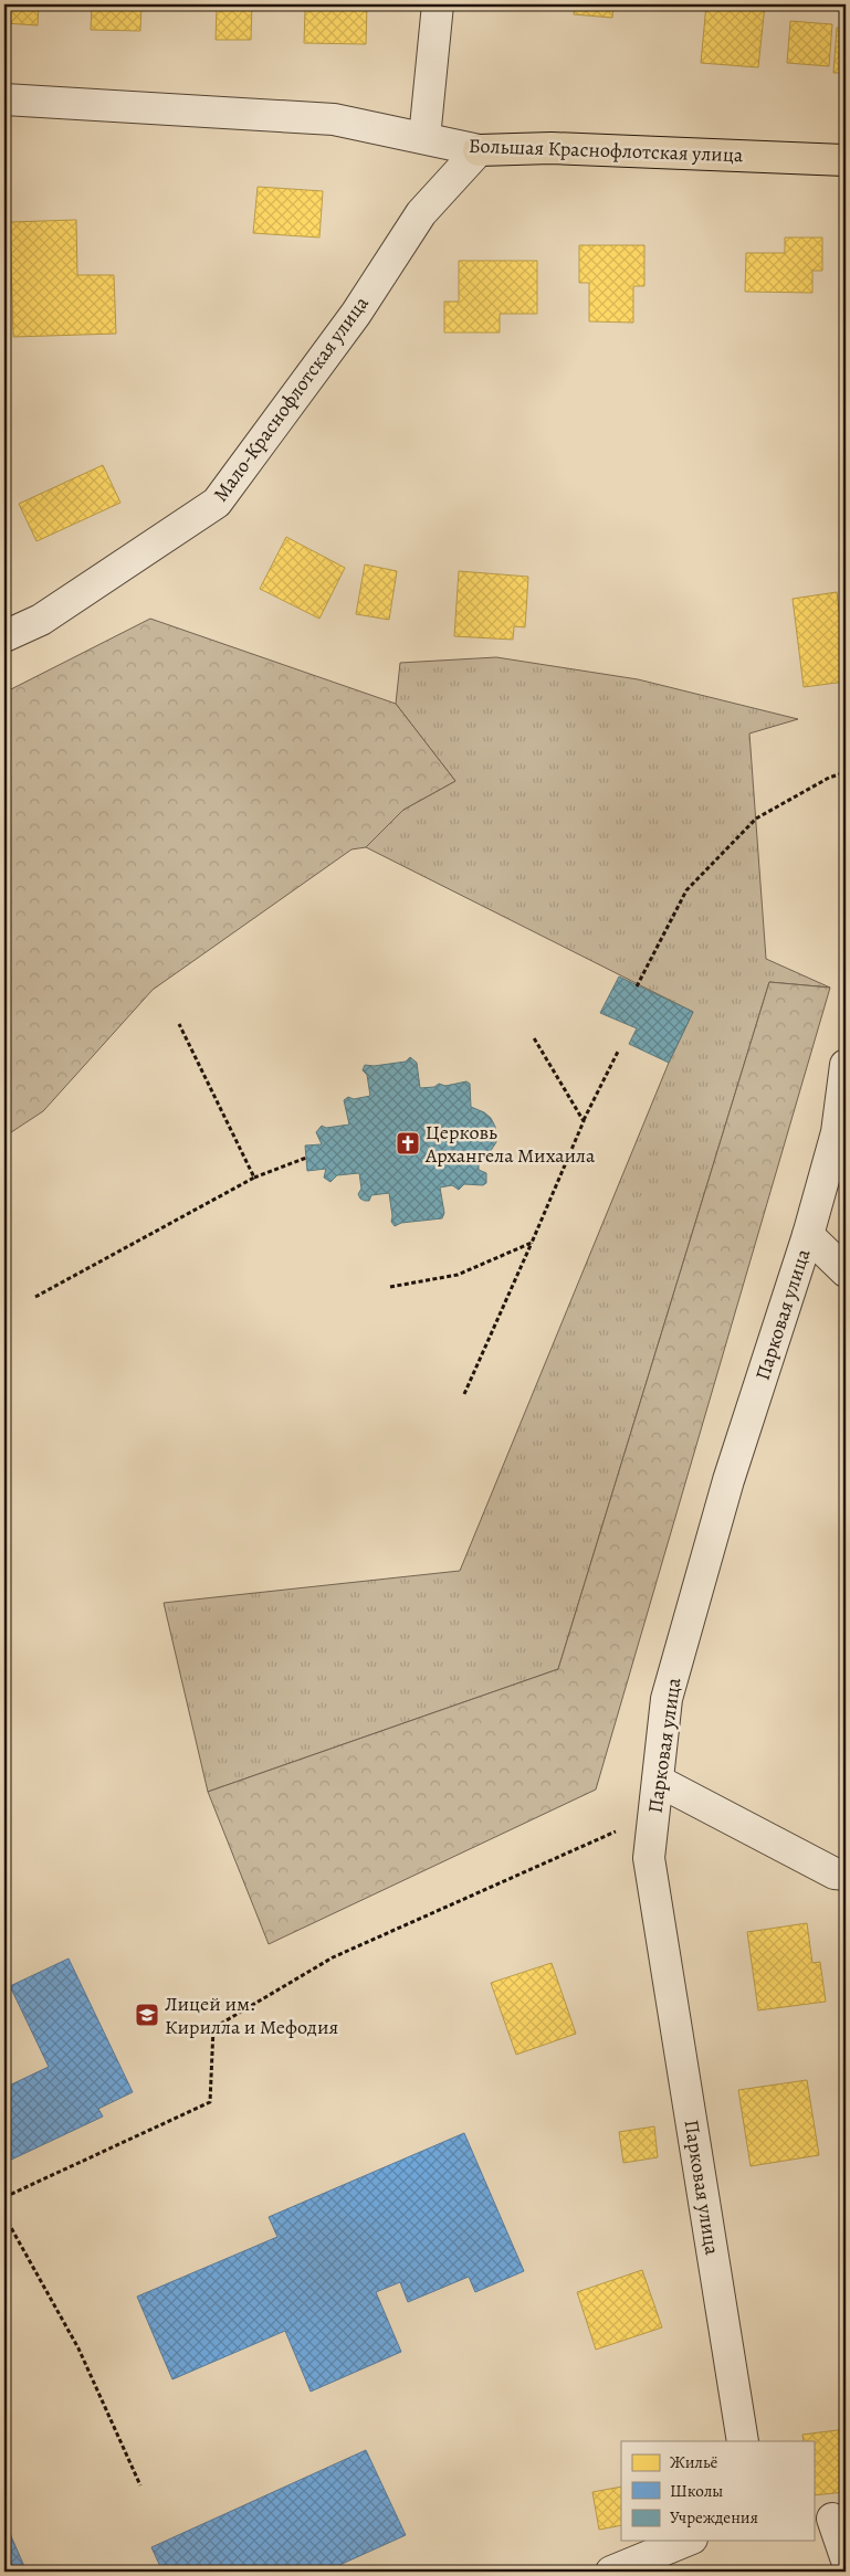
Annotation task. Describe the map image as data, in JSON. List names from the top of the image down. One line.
{"streets":{"main road":["Большая Краснофлотская улица"],"street":["Мало-Краснофлотская улица","Парковая улица"]},"crossings":[["Большая Краснофлотская улица","Мало-Краснофлотская улица"]],"places":{"church":["Церковь Архангела Михаила"],"school or university":["Лицей им. Кирилла и Мефодия"]},"legend":["Жильё","Школы","Учреждения"]}
